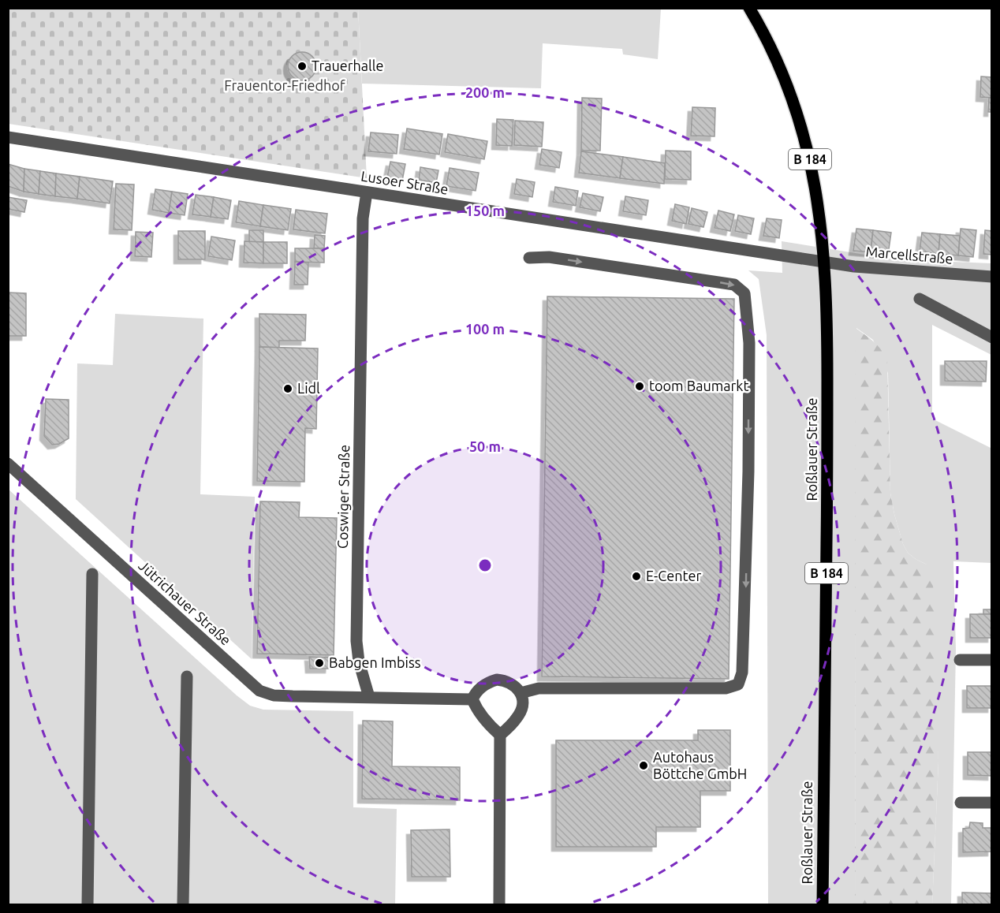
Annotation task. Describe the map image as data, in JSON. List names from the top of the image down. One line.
{"streets":{"main road":["B 184","Roßlauer Straße"],"street":["Lusoer Straße","Marcellstraße","Coswiger Straße","Jütrichauer Straße"]},"crossings":[["Lusoer Straße","Marcellstraße"],["Lusoer Straße","Roßlauer Straße"],["Lusoer Straße","Coswiger Straße"],["Marcellstraße","Roßlauer Straße"],["Coswiger Straße","Jütrichauer Straße"]],"parks":["Frauentor-Friedhof"],"places":["Trauerhalle","toom Baumarkt","Lidl","E-Center","Babgen Imbiss","Autohaus Böttche GmbH"],"rings":["200 m","150 m","100 m","50 m"]}
